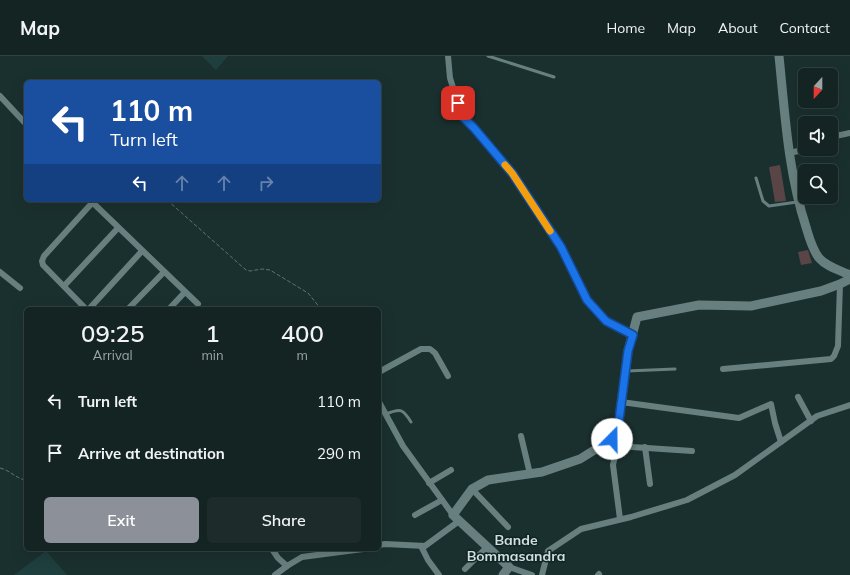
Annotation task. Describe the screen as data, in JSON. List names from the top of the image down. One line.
{"districts":["Bande Bommasandra"],"north":"bottom","page":{"header":"Map","nav":["Home","Map","About","Contact"],"turn":["110 m","Turn left"],"eta":["09:25","Arrival","1","min","400","m"],"list":[{"name":"Turn left","value":"110 m"},{"name":"Arrive at destination","value":"290 m"}],"buttons":["Exit","Share"]}}
